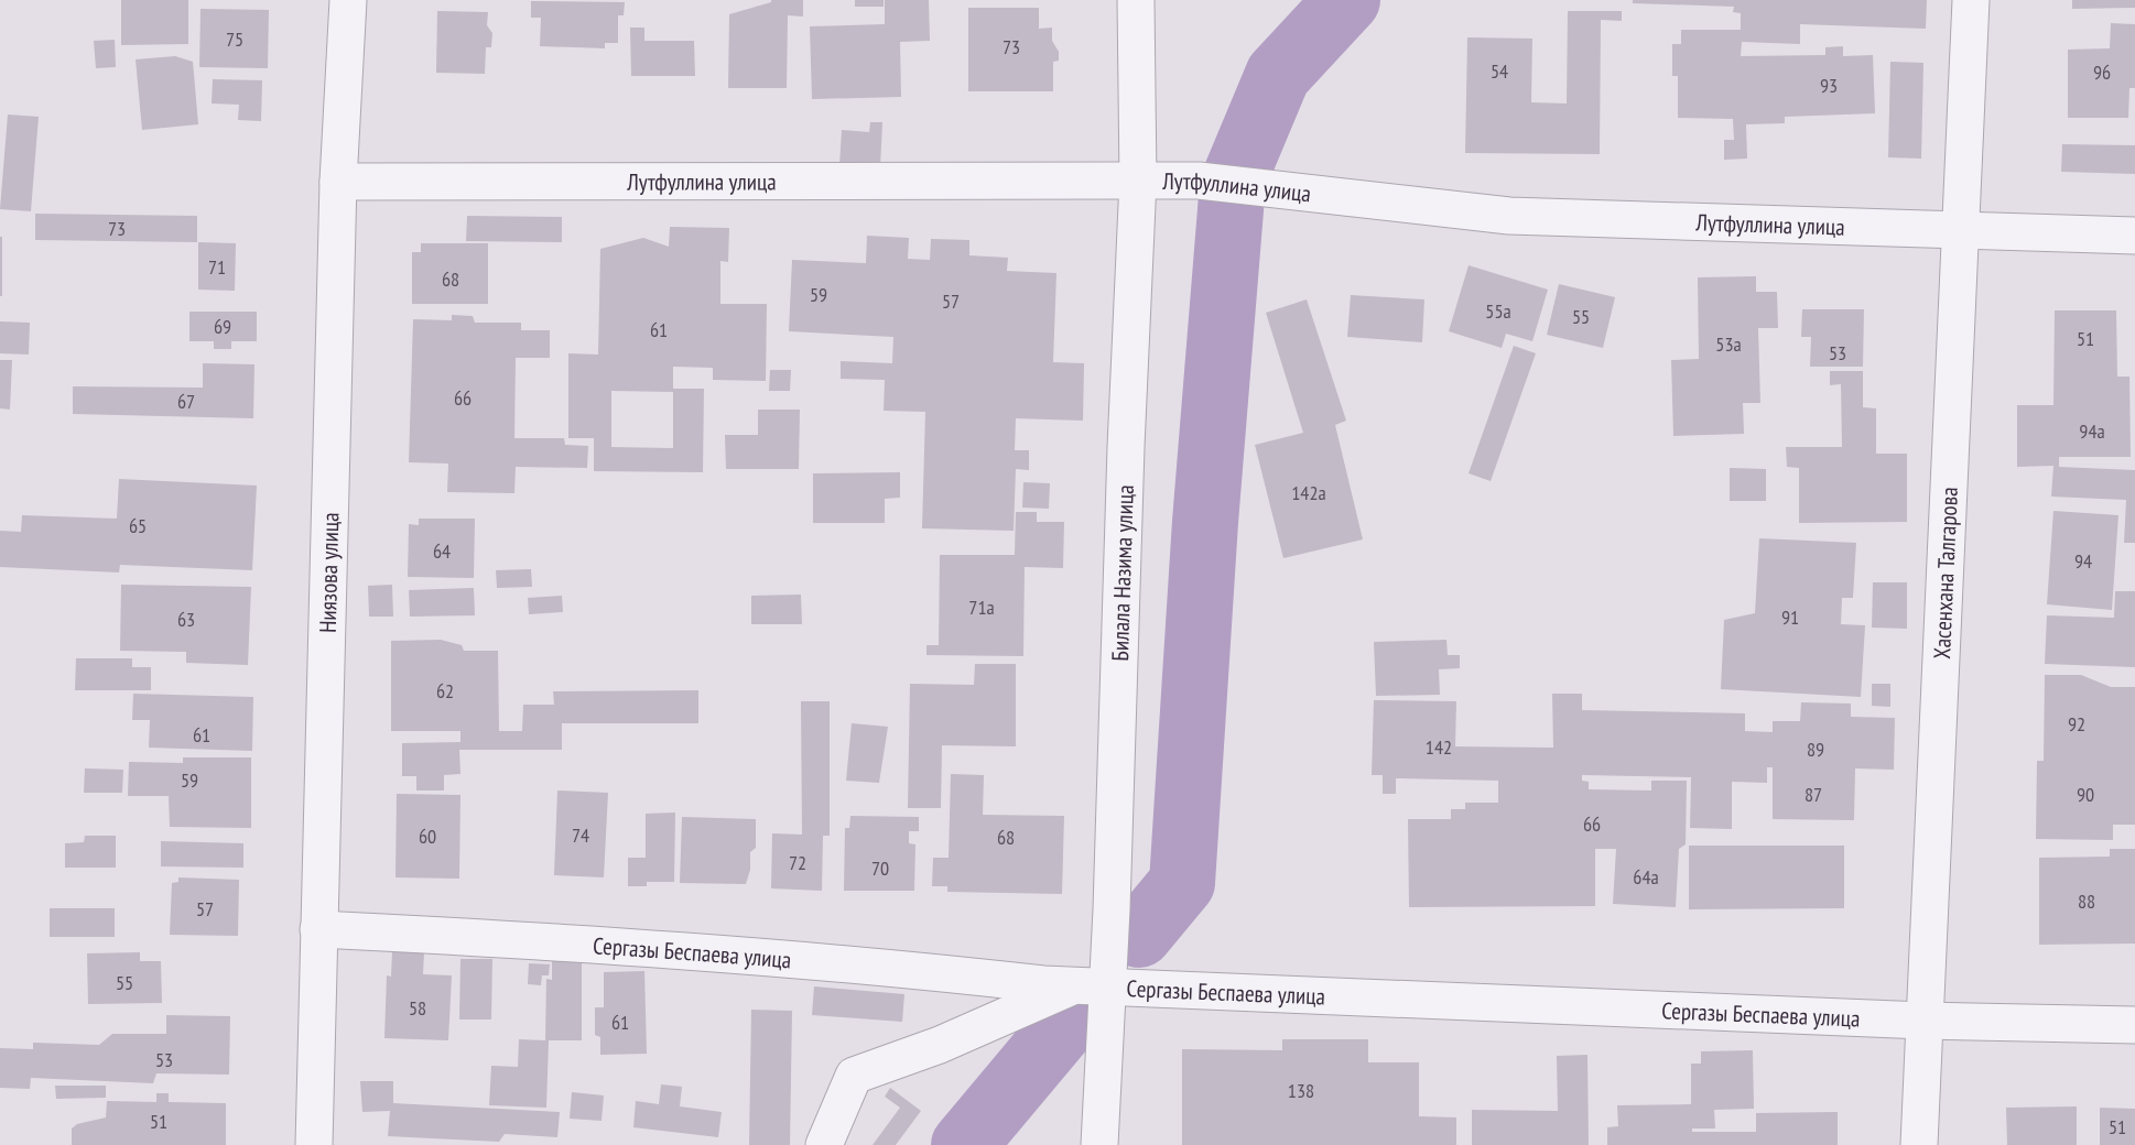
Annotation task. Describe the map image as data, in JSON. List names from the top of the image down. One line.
{"streets":{"street":["Лутфуллина улица","Ниязова улица","Билала Назима улица","Хасенхана Талгарова","Сергазы Беспаева улица"]},"crossings":[["Лутфуллина улица","Ниязова улица"],["Лутфуллина улица","Билала Назима улица"],["Лутфуллина улица","Хасенхана Талгарова"],["Ниязова улица","Сергазы Беспаева улица"],["Билала Назима улица","Сергазы Беспаева улица"],["Хасенхана Талгарова","Сергазы Беспаева улица"]],"house_numbers":["75","73","54","96","93","73","71","68","59","57","55а","55","69","61","51","53а","53","66","67","94а","142а","65","64","94","71а","91","63","62","92","61","142","89","59","87","90","66","74","60","68","72","70","64а","88","57","55","58","61","53","138","51","51"]}
